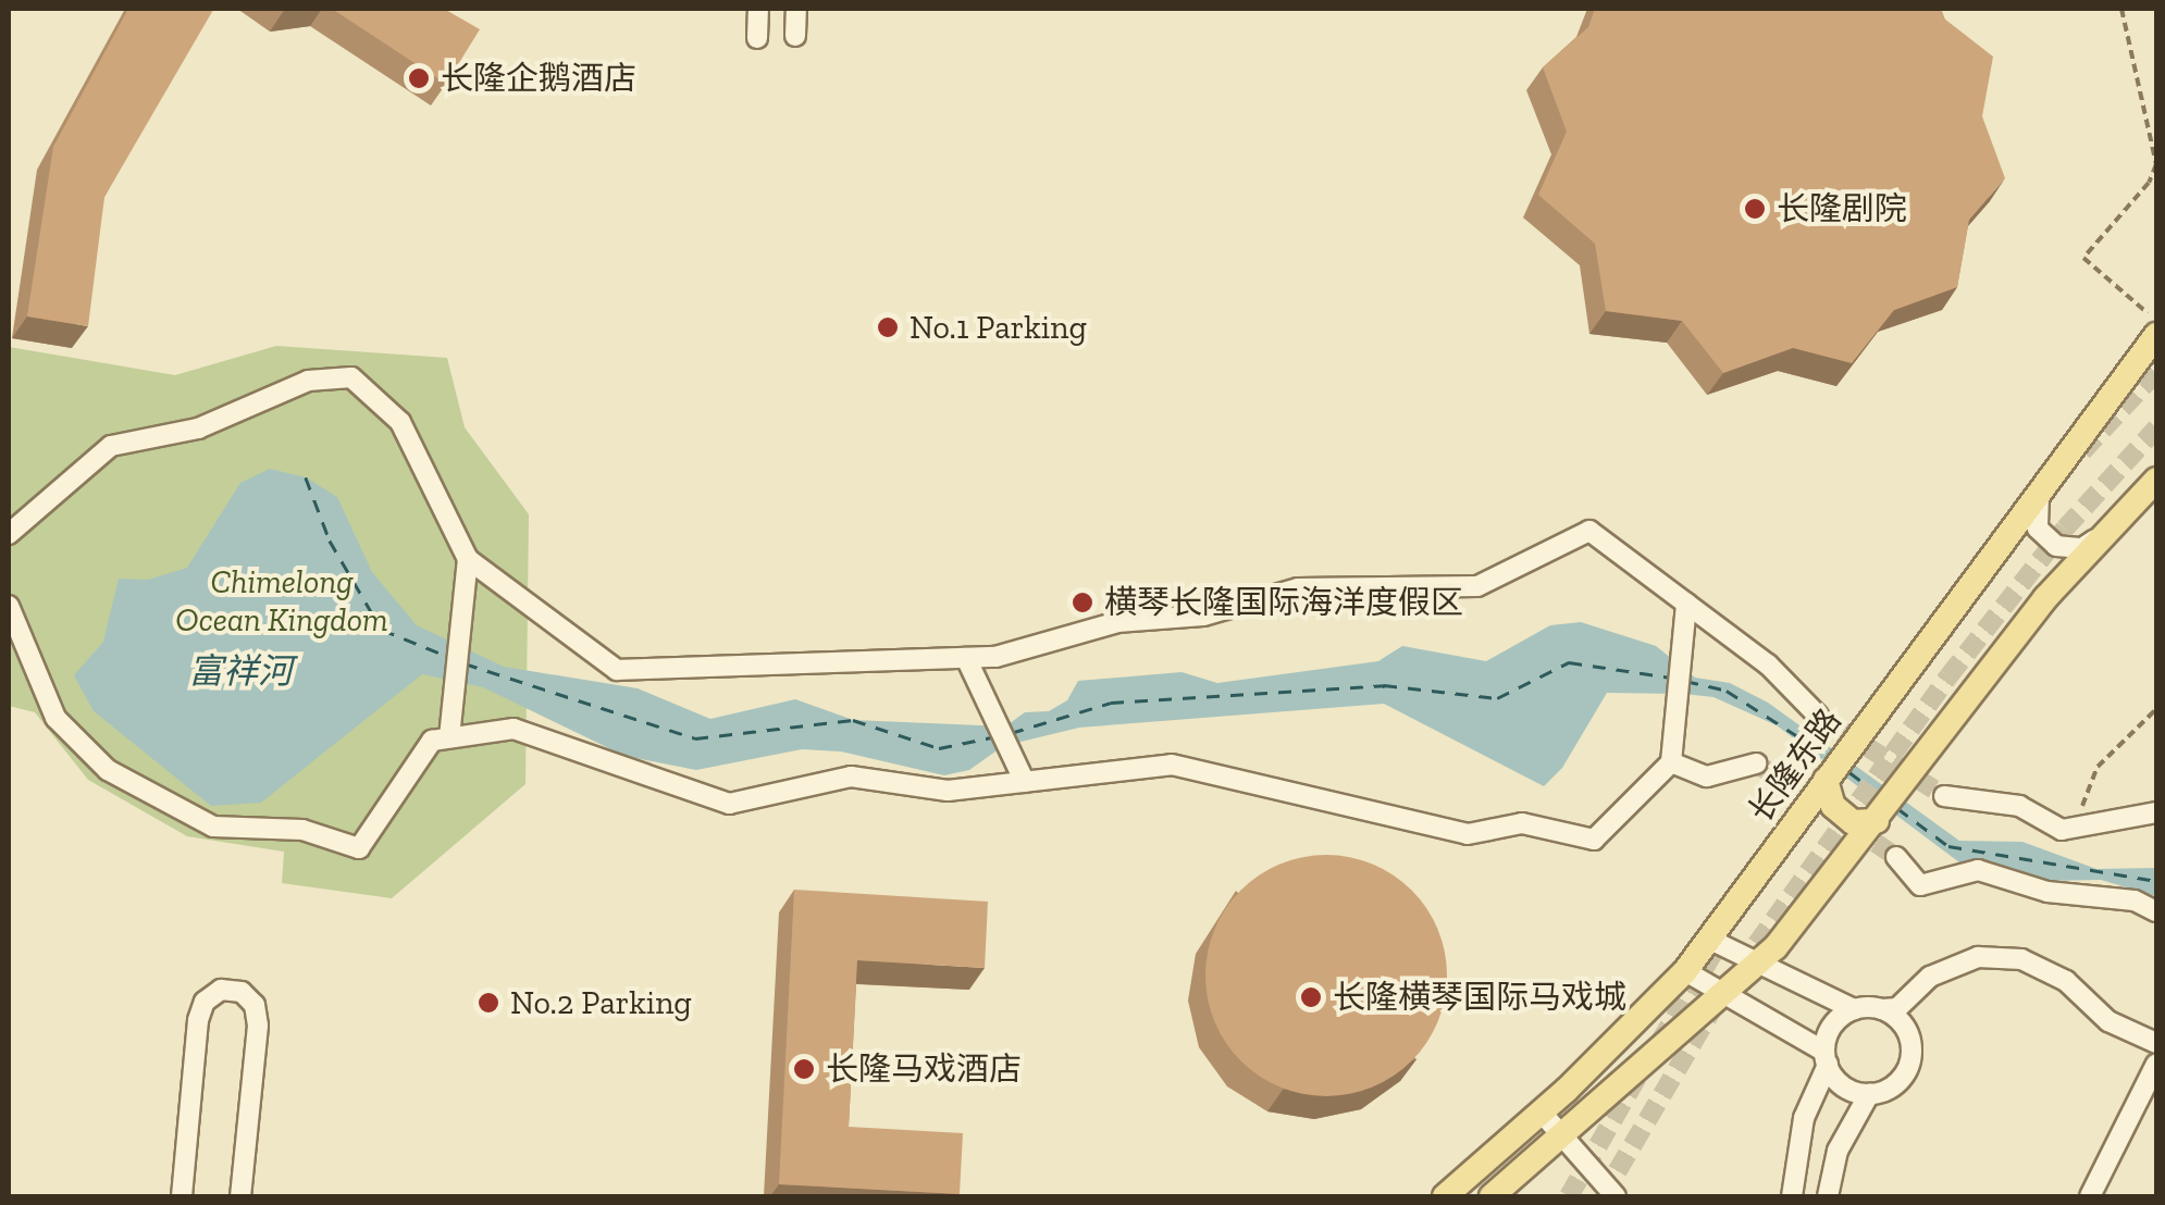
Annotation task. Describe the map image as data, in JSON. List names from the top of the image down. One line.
{"streets":{"main road":["长隆东路"]},"water":["富祥河"],"parks":["Chimelong Ocean Kingdom"],"places":["长隆企鹅酒店","长隆剧院","No.1 Parking","横琴长隆国际海洋度假区","长隆横琴国际马戏城","No.2 Parking","长隆马戏酒店"]}
